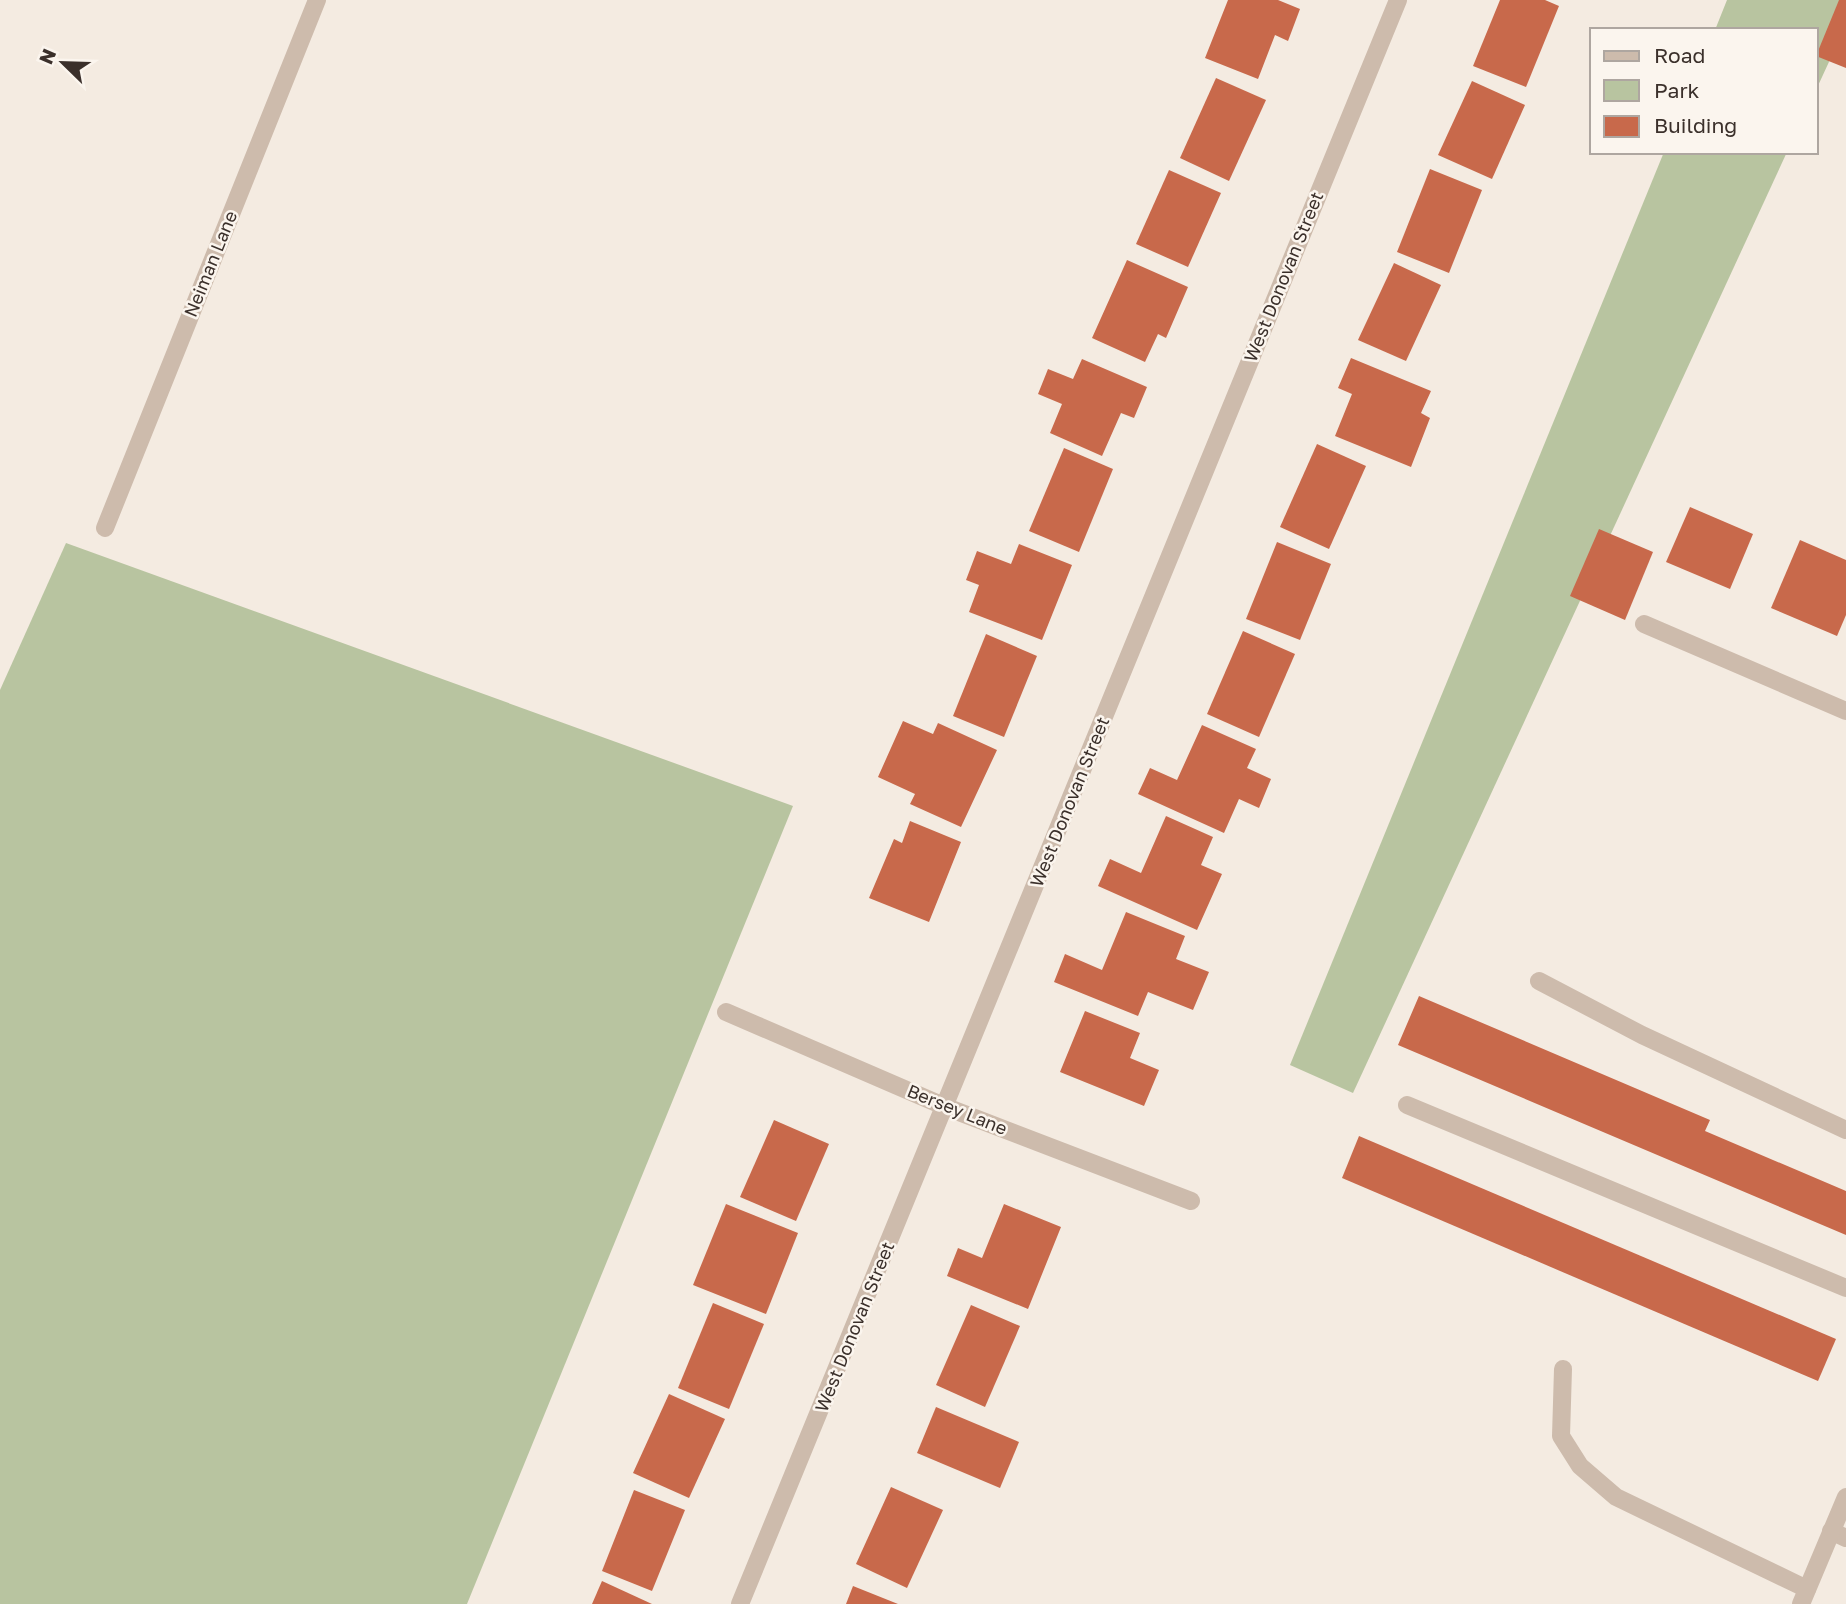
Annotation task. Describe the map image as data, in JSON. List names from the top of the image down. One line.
{"streets":{"street":["Neiman Lane","West Donovan Street","Bersey Lane"]},"crossings":[["West Donovan Street","Bersey Lane"]],"legend":["Road","Park","Building"],"north":"top left"}
